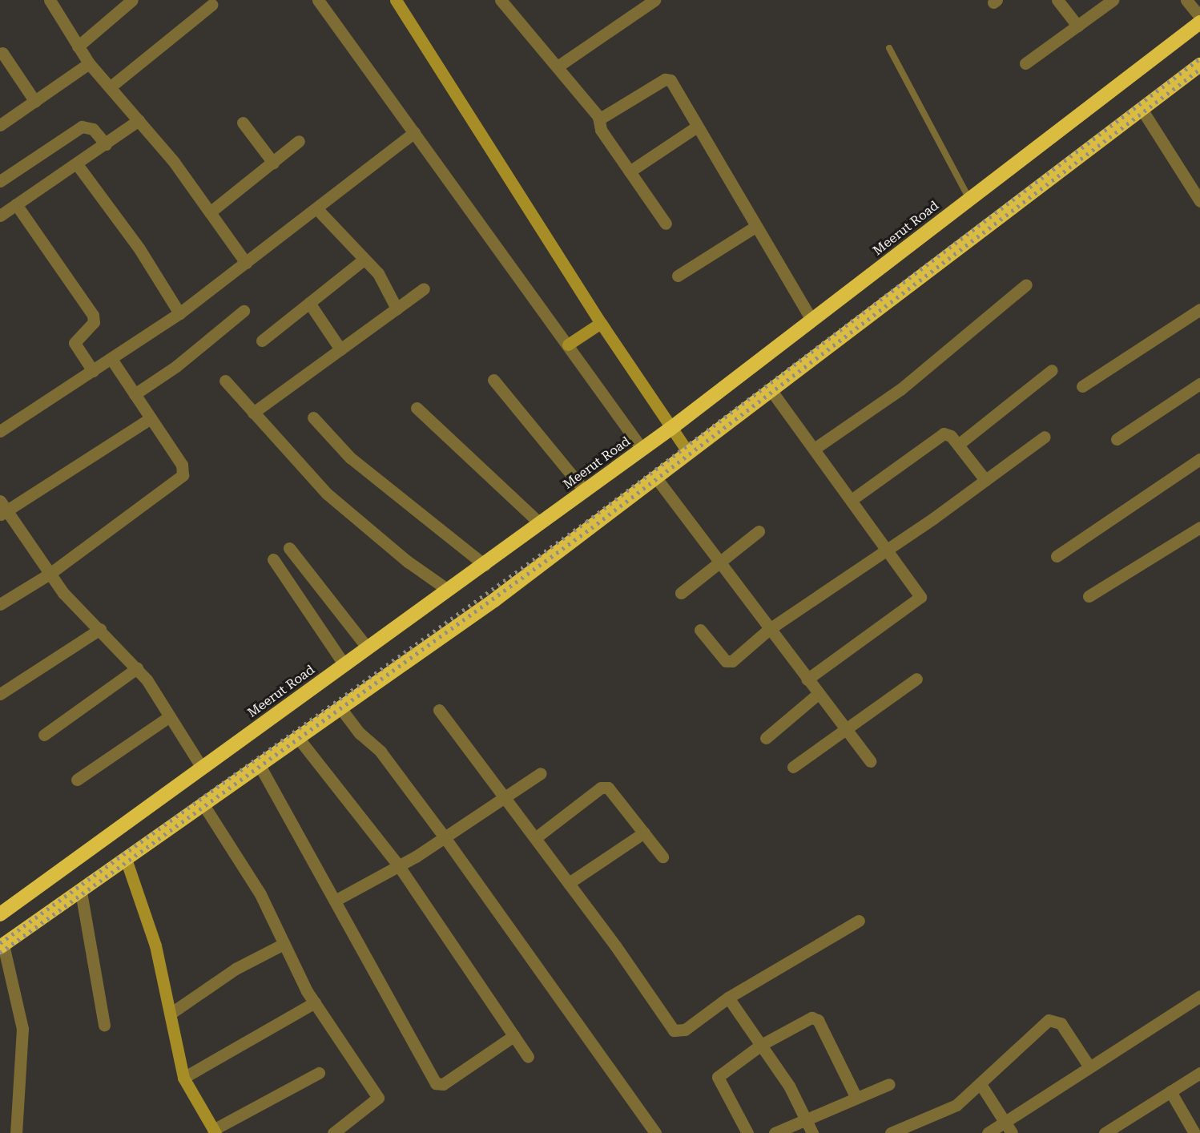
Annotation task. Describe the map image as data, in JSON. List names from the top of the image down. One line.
{"streets":{"highway":["Meerut Road"]}}
